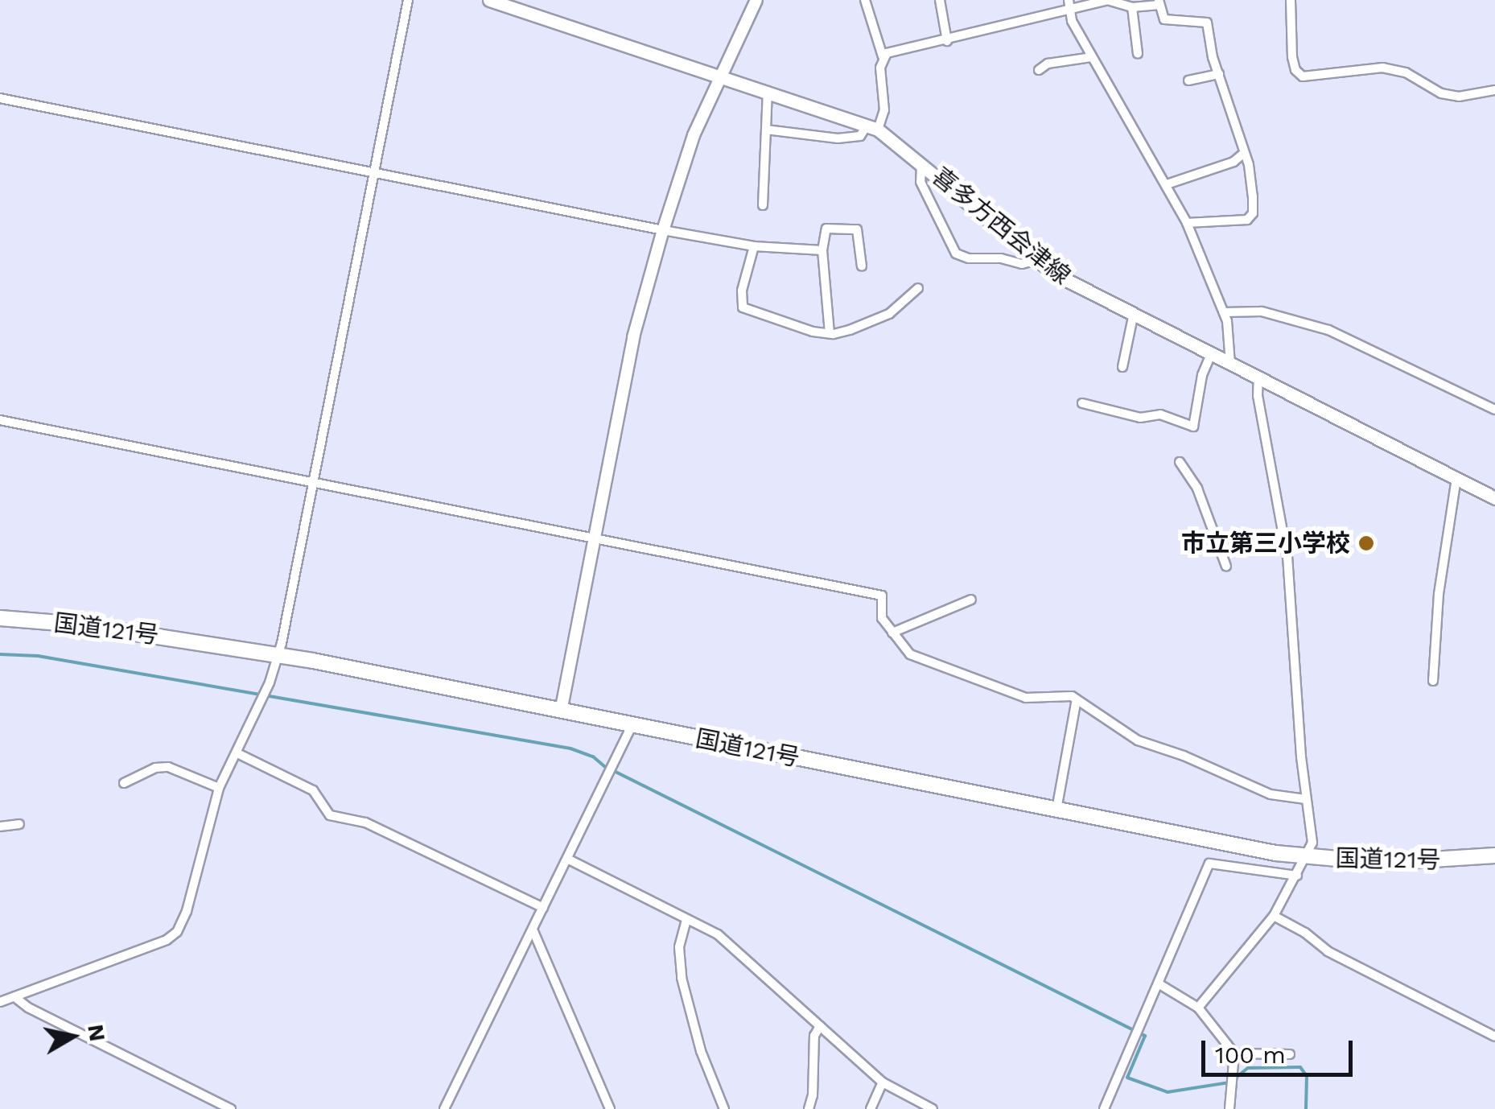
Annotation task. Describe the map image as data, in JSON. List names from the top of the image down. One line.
{"streets":{"highway":["国道121号"],"main road":["喜多方西会津線"]},"places":["市立第三小学校"],"scale_bar":"100 m","north":"right"}
